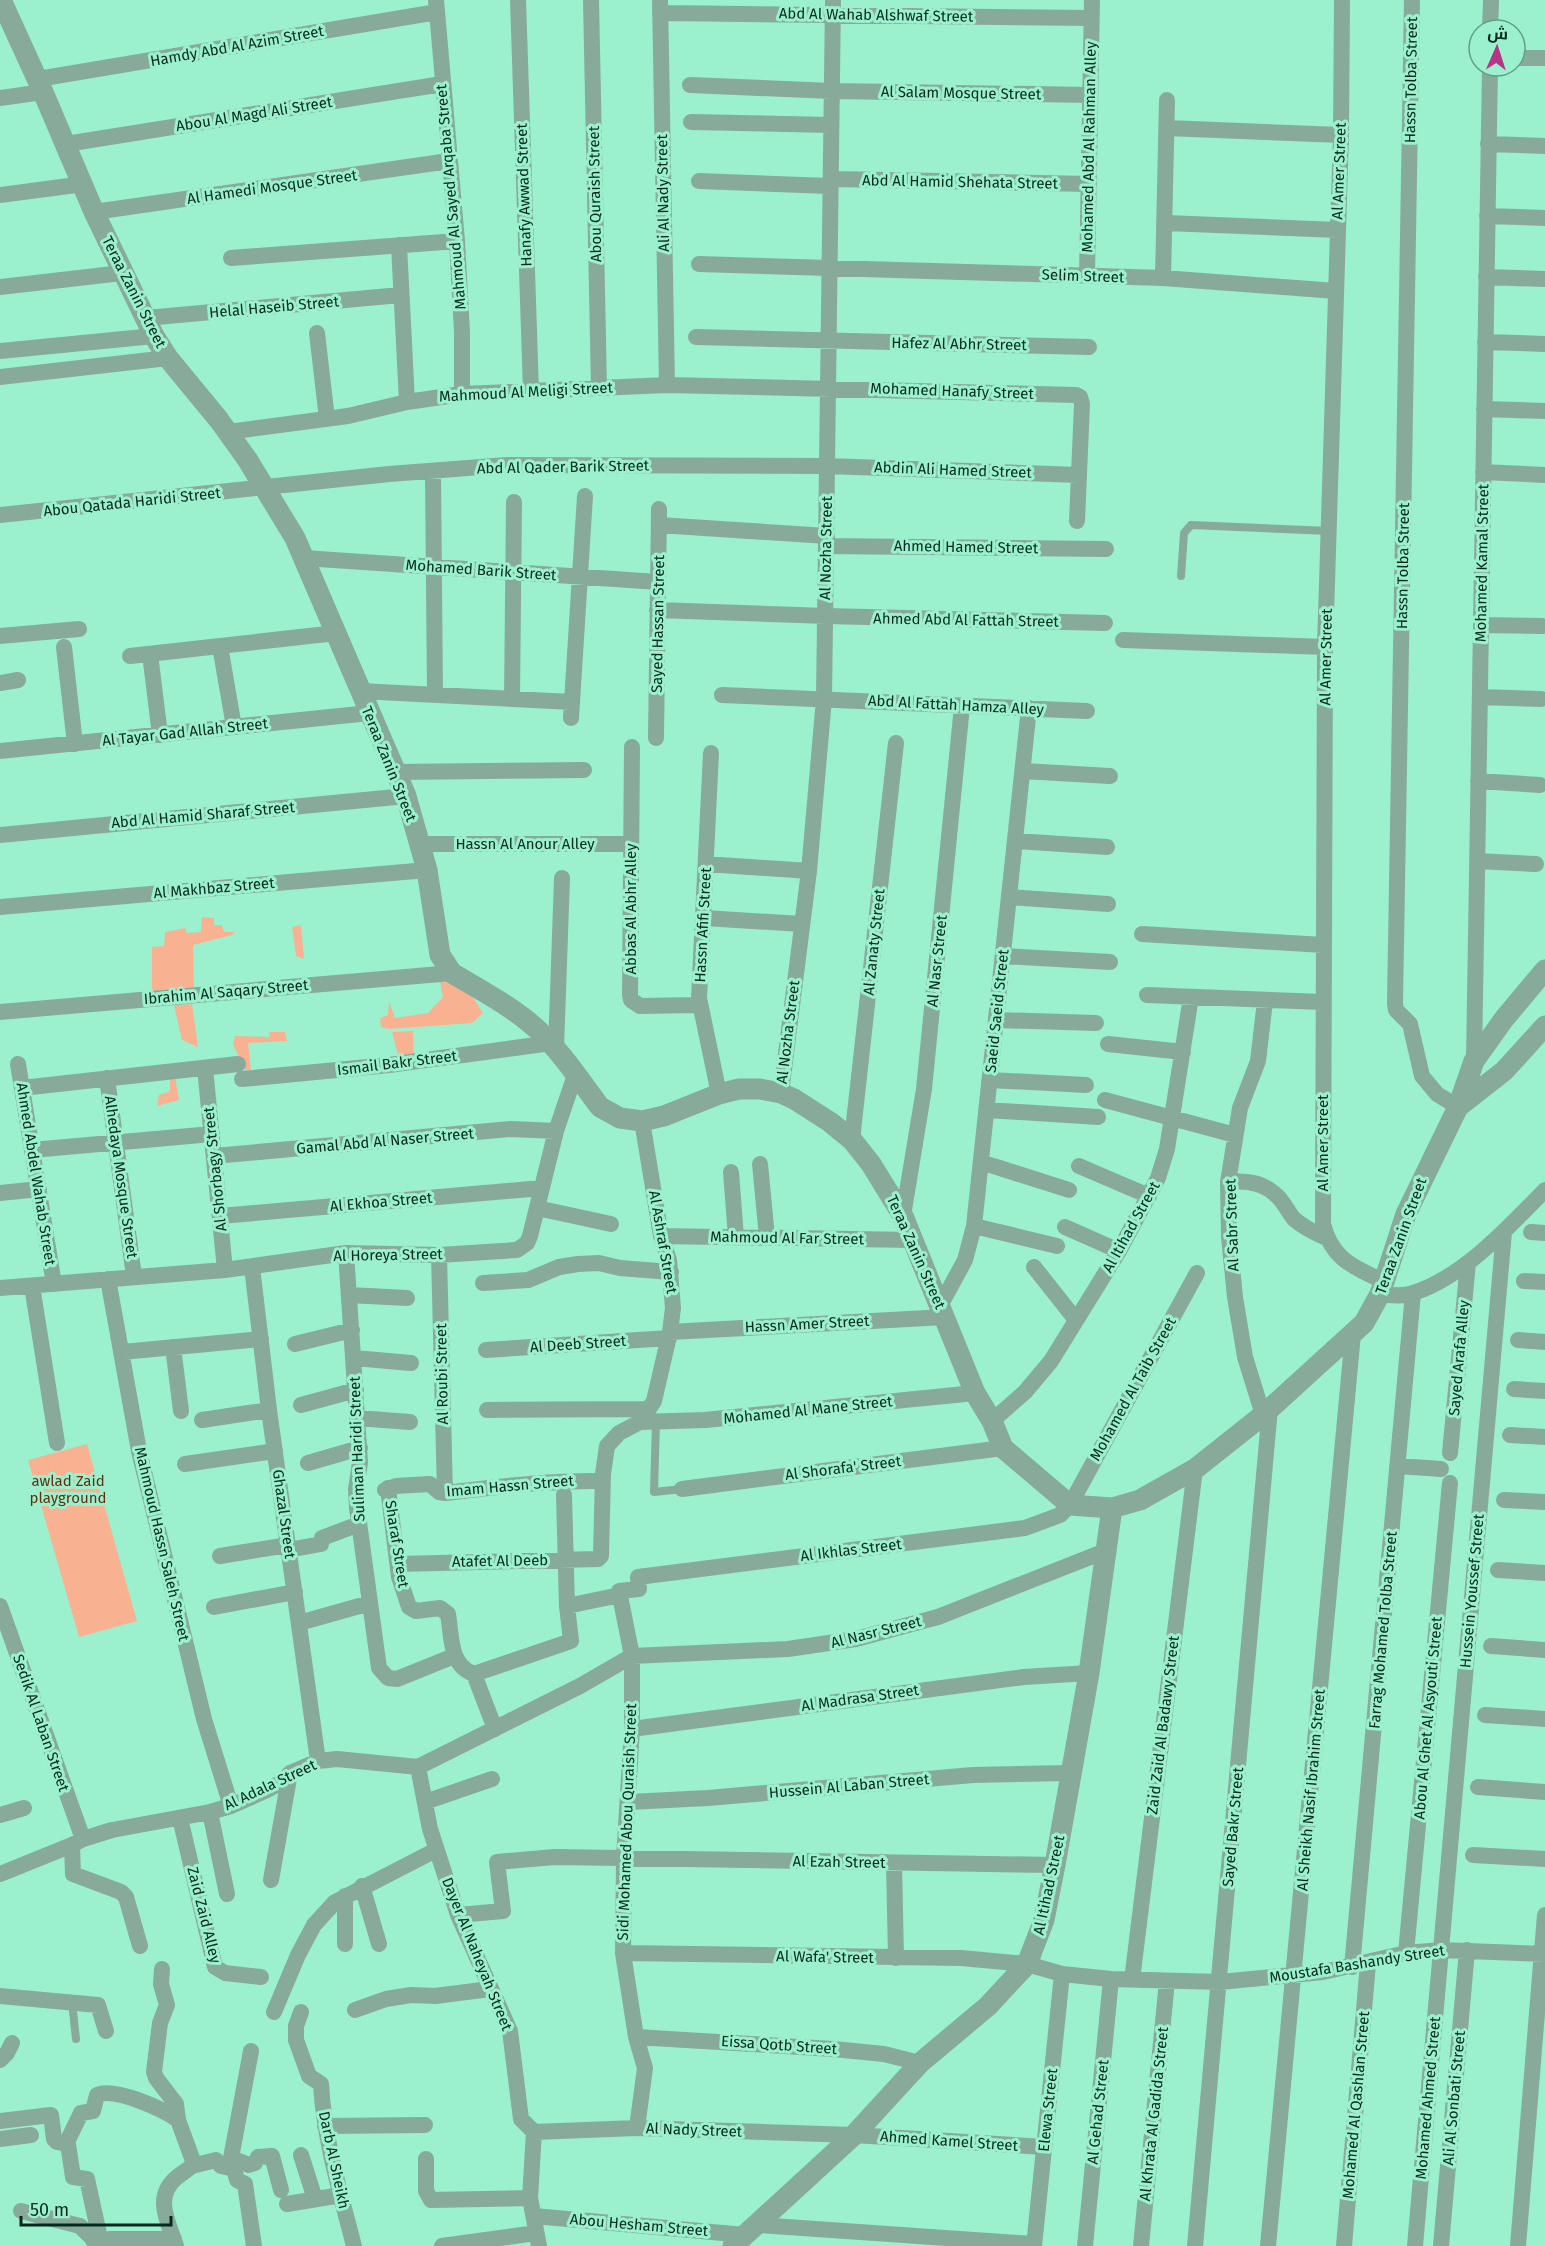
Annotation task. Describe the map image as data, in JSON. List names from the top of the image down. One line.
{"streets":{"street":["Abd Al Wahab Alshwaf Street","Hamdy Abd Al Azim Street","Hassn Tolba Street","Al Salam Mosque Street","Abou Al Magd Ali Street","Mohamed Abd Al Rahman Alley","Al Amer Street","Abd Al Hamid Shehata Street","Al Hamedi Mosque Street","Ali Al Nady Street","Abou Quraish Street","Hanafy Awwad Street","Mahmoud Al Sayed Arqaba Street","Selim Street","Teraa Zanin Street","Helal Haseib Street","Hafez Al Abhr Street","Mohamed Hanafy Street","Mahmoud Al Meligi Street","Abd Al Qader Barik Street","Abdin Ali Hamed Street","Abou Qatada Haridi Street","Ahmed Hamed Street","Al Nozha Street","Mohamed Kamal Street","Mohamed Barik Street","Ahmed Abd Al Fattah Street","Sayed Hassan Street","Abd Al Fattah Hamza Alley","Al Tayar Gad Allah Street","Abd Al Hamid Sharaf Street","Hassn Al Anour Alley","Al Makhbaz Street","Abbas Al Abhr Alley","Hassn Afifi Street","Al Zanaty Street","Al Nasr Street","Ibrahim Al Saqary Street","Saeid Saeid Street","Ismail Bakr Street","Gamal Abd Al Naser Street","Al Shorbagy Street","Ahmed Abdel Wahab Street","Alhedaya Mosque Street","Al Ekhoa Street","Al Sabr Street","Al Itihad Street","Mahmoud Al Far Street","Al Ashraf Street","Al Horeya Street","Hassn Amer Street","Al Deeb Street","Sayed Arafa Alley","Al Roubi Street","Mohamed Al Taib Street","Mohamed Al Mane Street","Suliman Haridi Street","Al Shorafa' Street","Imam Hassn Street","Ghazal Street","Mahmoud Hassn Saleh Street","Sharaf Street","Al Ikhlas Street","Atafet Al Deeb","Hussein Youssef Street","Farrag Mohamed Tolba Street","Al Madrasa Street","Abou Al Ghet Al Asyouti Street","Sedik Al Laban Street","Zaid Zaid Al Badawy Street","Al Adala Street","Hussein Al Laban Street","Al Sheikh Nasif Ibrahim Street","Sidi Mohamed Abou Quraish Street","Sayed Bakr Street","Al Ezah Street","Zaid Zaid Alley","Dayer Al Naheyah Street","Al Wafa' Street","Moustafa Bashandy Street","Eissa Qotb Street","Mohamed Ahmed Street","Ali Al Sonbati Street","Mohamed Al Qashlan Street","Elewa Street","Al Gehad Street","Al Khrata Al Gadida Street","Al Nady Street","Ahmed Kamel Street","Darb Al Sheikh","Abou Hesham Street"]},"crossings":[["Abd Al Wahab Alshwaf Street","Mohamed Abd Al Rahman Alley"],["Abd Al Wahab Alshwaf Street","Ali Al Nady Street"],["Abd Al Wahab Alshwaf Street","Al Nozha Street"],["Hamdy Abd Al Azim Street","Mahmoud Al Sayed Arqaba Street"],["Hamdy Abd Al Azim Street","Teraa Zanin Street"],["Hassn Tolba Street","Teraa Zanin Street"],["Al Salam Mosque Street","Mohamed Abd Al Rahman Alley"],["Al Salam Mosque Street","Al Nozha Street"],["Abou Al Magd Ali Street","Mahmoud Al Sayed Arqaba Street"],["Abou Al Magd Ali Street","Teraa Zanin Street"],["Mohamed Abd Al Rahman Alley","Abd Al Hamid Shehata Street"],["Mohamed Abd Al Rahman Alley","Selim Street"],["Al Amer Street","Selim Street"],["Abd Al Hamid Shehata Street","Al Nozha Street"],["Al Hamedi Mosque Street","Mahmoud Al Sayed Arqaba Street"],["Al Hamedi Mosque Street","Teraa Zanin Street"],["Ali Al Nady Street","Mahmoud Al Meligi Street"],["Abou Quraish Street","Mahmoud Al Meligi Street"],["Hanafy Awwad Street","Mahmoud Al Meligi Street"],["Mahmoud Al Sayed Arqaba Street","Mahmoud Al Meligi Street"],["Selim Street","Al Nozha Street"],["Teraa Zanin Street","Helal Haseib Street"],["Teraa Zanin Street","Mahmoud Al Meligi Street"],["Teraa Zanin Street","Abd Al Qader Barik Street"],["Teraa Zanin Street","Abou Qatada Haridi Street"],["Teraa Zanin Street","Al Nozha Street"],["Teraa Zanin Street","Mohamed Kamal Street"],["Teraa Zanin Street","Mohamed Barik Street"],["Teraa Zanin Street","Al Tayar Gad Allah Street"],["Teraa Zanin Street","Abd Al Hamid Sharaf Street"],["Teraa Zanin Street","Hassn Al Anour Alley"],["Teraa Zanin Street","Al Makhbaz Street"],["Teraa Zanin Street","Hassn Afifi Street"],["Teraa Zanin Street","Al Zanaty Street"],["Teraa Zanin Street","Al Nasr Street"],["Teraa Zanin Street","Ibrahim Al Saqary Street"],["Teraa Zanin Street","Saeid Saeid Street"],["Teraa Zanin Street","Ismail Bakr Street"],["Teraa Zanin Street","Al Sabr Street"],["Teraa Zanin Street","Al Itihad Street"],["Teraa Zanin Street","Mahmoud Al Far Street"],["Teraa Zanin Street","Al Ashraf Street"],["Teraa Zanin Street","Al Horeya Street"],["Teraa Zanin Street","Hassn Amer Street"],["Teraa Zanin Street","Mohamed Al Taib Street"],["Teraa Zanin Street","Mohamed Al Mane Street"],["Teraa Zanin Street","Al Shorafa' Street"],["Teraa Zanin Street","Al Ikhlas Street"],["Teraa Zanin Street","Zaid Zaid Al Badawy Street"],["Teraa Zanin Street","Al Sheikh Nasif Ibrahim Street"],["Teraa Zanin Street","Sayed Bakr Street"],["Hafez Al Abhr Street","Al Nozha Street"],["Mohamed Hanafy Street","Mahmoud Al Meligi Street"],["Mohamed Hanafy Street","Abdin Ali Hamed Street"],["Mohamed Hanafy Street","Al Nozha Street"],["Mahmoud Al Meligi Street","Al Nozha Street"],["Abd Al Qader Barik Street","Abdin Ali Hamed Street"],["Abd Al Qader Barik Street","Abou Qatada Haridi Street"],["Abd Al Qader Barik Street","Al Nozha Street"],["Abdin Ali Hamed Street","Al Nozha Street"],["Ahmed Hamed Street","Al Nozha Street"],["Ahmed Hamed Street","Sayed Hassan Street"],["Al Nozha Street","Ahmed Abd Al Fattah Street"],["Al Nozha Street","Abd Al Fattah Hamza Alley"],["Mohamed Barik Street","Sayed Hassan Street"],["Ahmed Abd Al Fattah Street","Sayed Hassan Street"],["Abd Al Fattah Hamza Alley","Al Nasr Street"],["Abd Al Fattah Hamza Alley","Saeid Saeid Street"],["Hassn Al Anour Alley","Abbas Al Abhr Alley"],["Abbas Al Abhr Alley","Hassn Afifi Street"],["Al Nasr Street","Al Itihad Street"],["Al Nasr Street","Sidi Mohamed Abou Quraish Street"],["Saeid Saeid Street","Hassn Amer Street"],["Ismail Bakr Street","Al Shorbagy Street"],["Ismail Bakr Street","Ahmed Abdel Wahab Street"],["Ismail Bakr Street","Alhedaya Mosque Street"],["Gamal Abd Al Naser Street","Al Shorbagy Street"],["Gamal Abd Al Naser Street","Al Horeya Street"],["Al Shorbagy Street","Al Ekhoa Street"],["Al Shorbagy Street","Al Horeya Street"],["Ahmed Abdel Wahab Street","Al Horeya Street"],["Alhedaya Mosque Street","Al Horeya Street"],["Al Ekhoa Street","Al Horeya Street"],["Al Sabr Street","Sayed Bakr Street"],["Al Itihad Street","Al Madrasa Street"],["Al Itihad Street","Hussein Al Laban Street"],["Al Itihad Street","Al Ezah Street"],["Al Itihad Street","Al Wafa' Street"],["Al Itihad Street","Moustafa Bashandy Street"],["Al Itihad Street","Eissa Qotb Street"],["Al Itihad Street","Al Nady Street"],["Al Itihad Street","Ahmed Kamel Street"],["Al Itihad Street","Abou Hesham Street"],["Mahmoud Al Far Street","Al Ashraf Street"],["Al Ashraf Street","Hassn Amer Street"],["Al Ashraf Street","Al Deeb Street"],["Al Ashraf Street","Mohamed Al Mane Street"],["Al Horeya Street","Al Roubi Street"],["Al Horeya Street","Suliman Haridi Street"],["Al Horeya Street","Ghazal Street"],["Al Horeya Street","Mahmoud Hassn Saleh Street"],["Hassn Amer Street","Al Deeb Street"],["Al Roubi Street","Imam Hassn Street"],["Mohamed Al Taib Street","Al Ikhlas Street"],["Suliman Haridi Street","Sharaf Street"],["Imam Hassn Street","Sharaf Street"],["Imam Hassn Street","Atafet Al Deeb"],["Ghazal Street","Al Adala Street"],["Mahmoud Hassn Saleh Street","Al Adala Street"],["Sharaf Street","Atafet Al Deeb"],["Al Ikhlas Street","Sidi Mohamed Abou Quraish Street"],["Hussein Youssef Street","Moustafa Bashandy Street"],["Hussein Youssef Street","Mohamed Ahmed Street"],["Farrag Mohamed Tolba Street","Abou Al Ghet Al Asyouti Street"],["Farrag Mohamed Tolba Street","Moustafa Bashandy Street"],["Farrag Mohamed Tolba Street","Mohamed Al Qashlan Street"],["Al Madrasa Street","Sidi Mohamed Abou Quraish Street"],["Abou Al Ghet Al Asyouti Street","Moustafa Bashandy Street"],["Sedik Al Laban Street","Al Adala Street"],["Zaid Zaid Al Badawy Street","Moustafa Bashandy Street"],["Al Adala Street","Zaid Zaid Alley"],["Al Adala Street","Dayer Al Naheyah Street"],["Hussein Al Laban Street","Sidi Mohamed Abou Quraish Street"],["Al Sheikh Nasif Ibrahim Street","Moustafa Bashandy Street"],["Sidi Mohamed Abou Quraish Street","Al Ezah Street"],["Sidi Mohamed Abou Quraish Street","Al Wafa' Street"],["Sidi Mohamed Abou Quraish Street","Eissa Qotb Street"],["Sidi Mohamed Abou Quraish Street","Al Nady Street"],["Sayed Bakr Street","Moustafa Bashandy Street"],["Al Ezah Street","Dayer Al Naheyah Street"],["Dayer Al Naheyah Street","Al Nady Street"],["Al Wafa' Street","Moustafa Bashandy Street"],["Moustafa Bashandy Street","Mohamed Ahmed Street"],["Moustafa Bashandy Street","Ali Al Sonbati Street"],["Moustafa Bashandy Street","Mohamed Al Qashlan Street"],["Moustafa Bashandy Street","Elewa Street"],["Moustafa Bashandy Street","Al Gehad Street"],["Moustafa Bashandy Street","Al Khrata Al Gadida Street"],["Elewa Street","Ahmed Kamel Street"],["Elewa Street","Abou Hesham Street"],["Al Nady Street","Ahmed Kamel Street"]],"parks":["awlad Zaid playground"],"scale_bar":"50 m","north":"top"}
